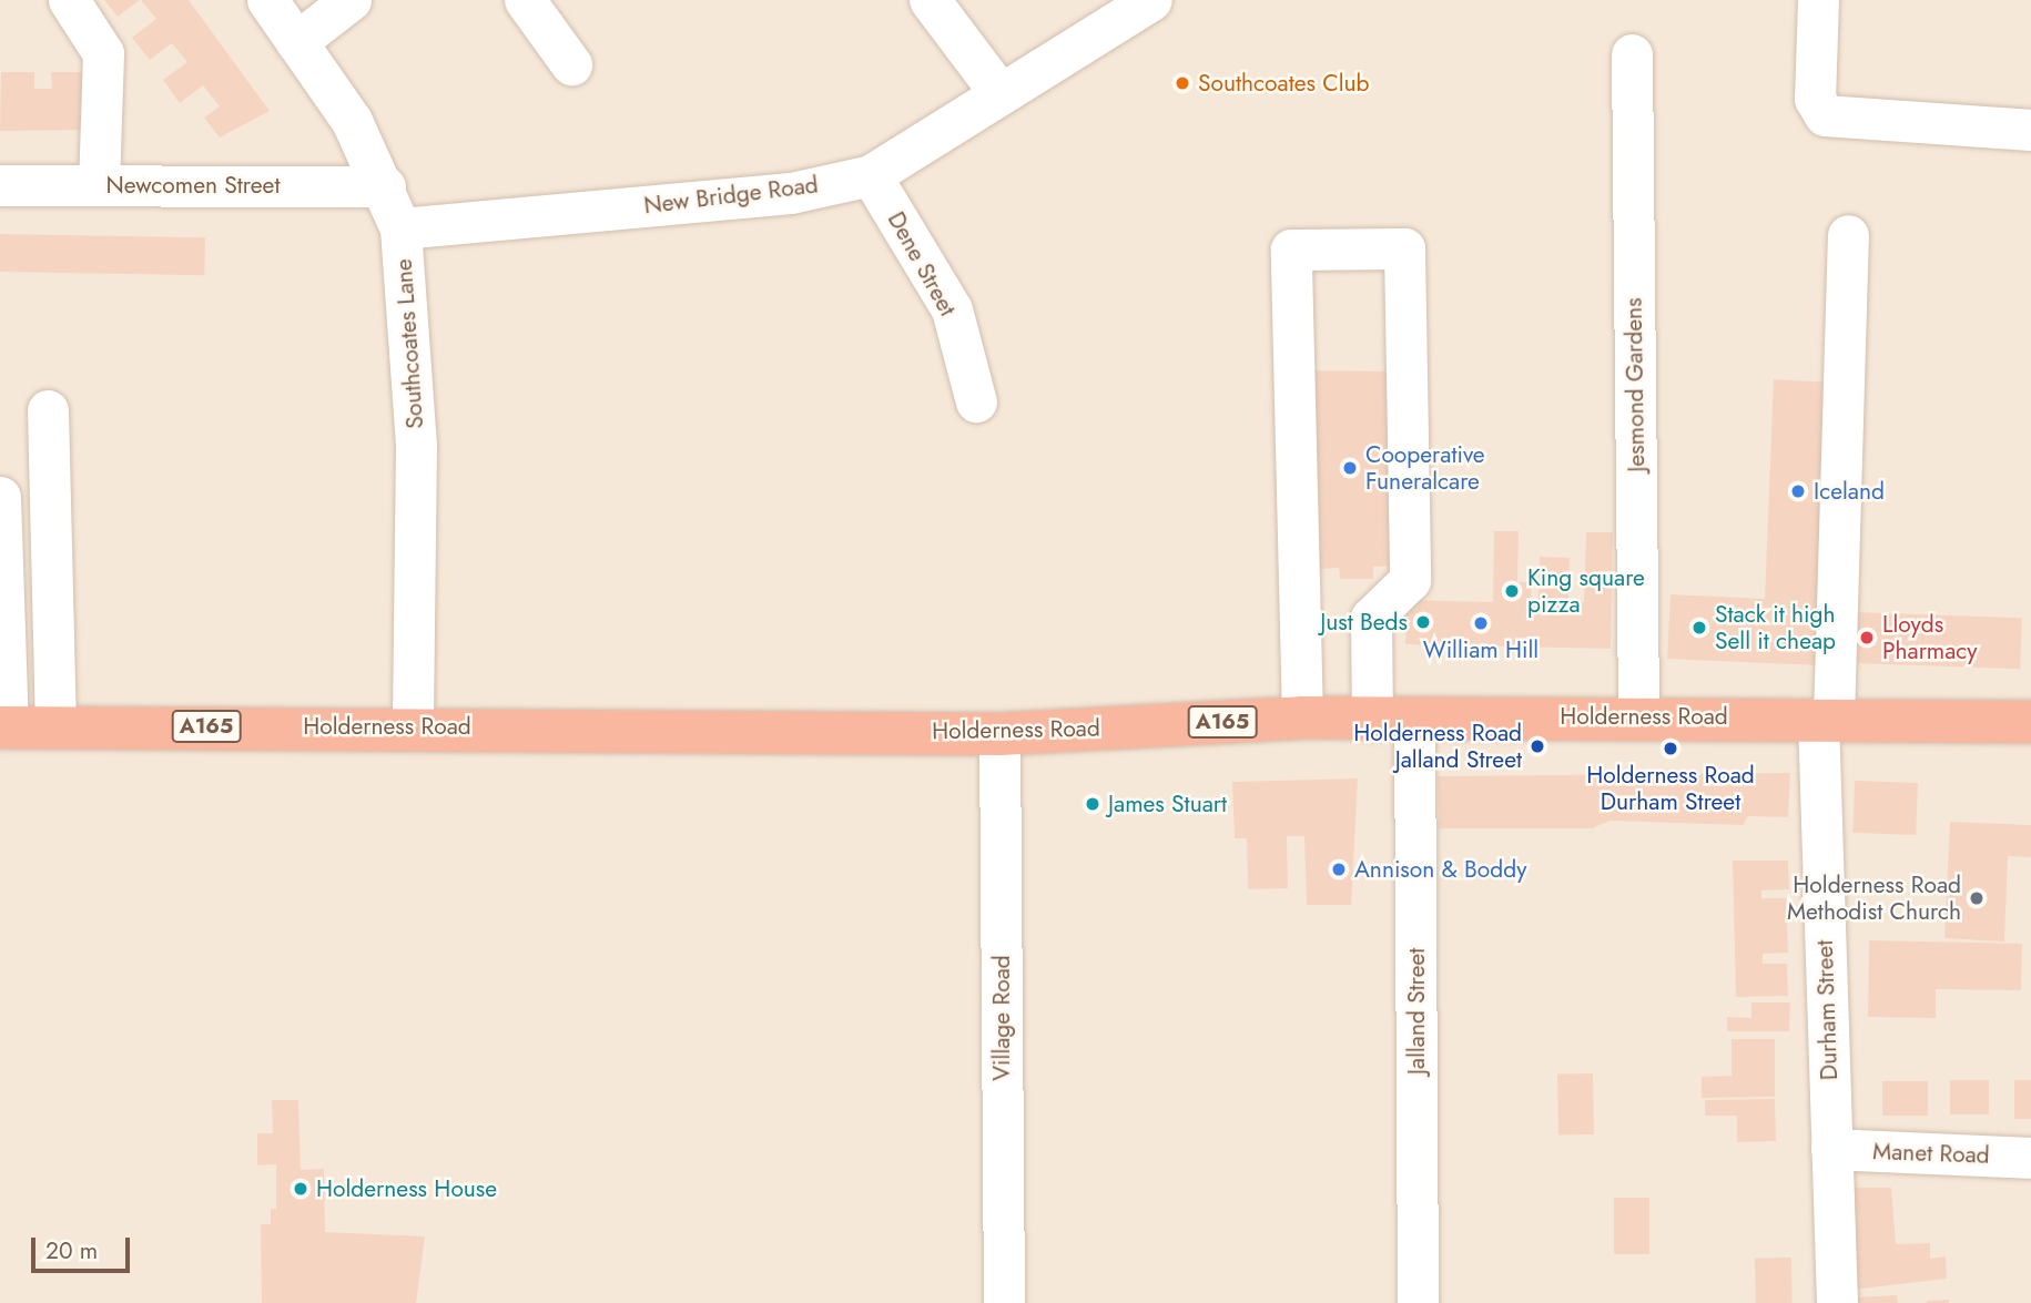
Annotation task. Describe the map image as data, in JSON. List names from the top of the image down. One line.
{"streets":{"highway":["Holderness Road","A165"],"street":["Newcomen Street","New Bridge Road","Dene Street","Southcoates Lane","Jesmond Gardens","Durham Street","Jalland Street","Village Road","Manet Road"]},"crossings":[["Newcomen Street","Southcoates Lane"],["New Bridge Road","Dene Street"],["New Bridge Road","Southcoates Lane"],["Southcoates Lane","Holderness Road"],["Jesmond Gardens","Holderness Road"],["Holderness Road","Durham Street"],["Holderness Road","Jalland Street"],["Holderness Road","Village Road"],["Durham Street","Manet Road"]],"places":["Southcoates Club","Cooperative Funeralcare","Iceland","King square pizza","Just Beds","William Hill","Stack it high Sell it cheap","Lloyds Pharmacy","Holderness Road Jalland Street","Holderness Road Durham Street","James Stuart","Annison & Boddy","Holderness Road Methodist Church","Holderness House"],"scale_bar":"20 m"}
